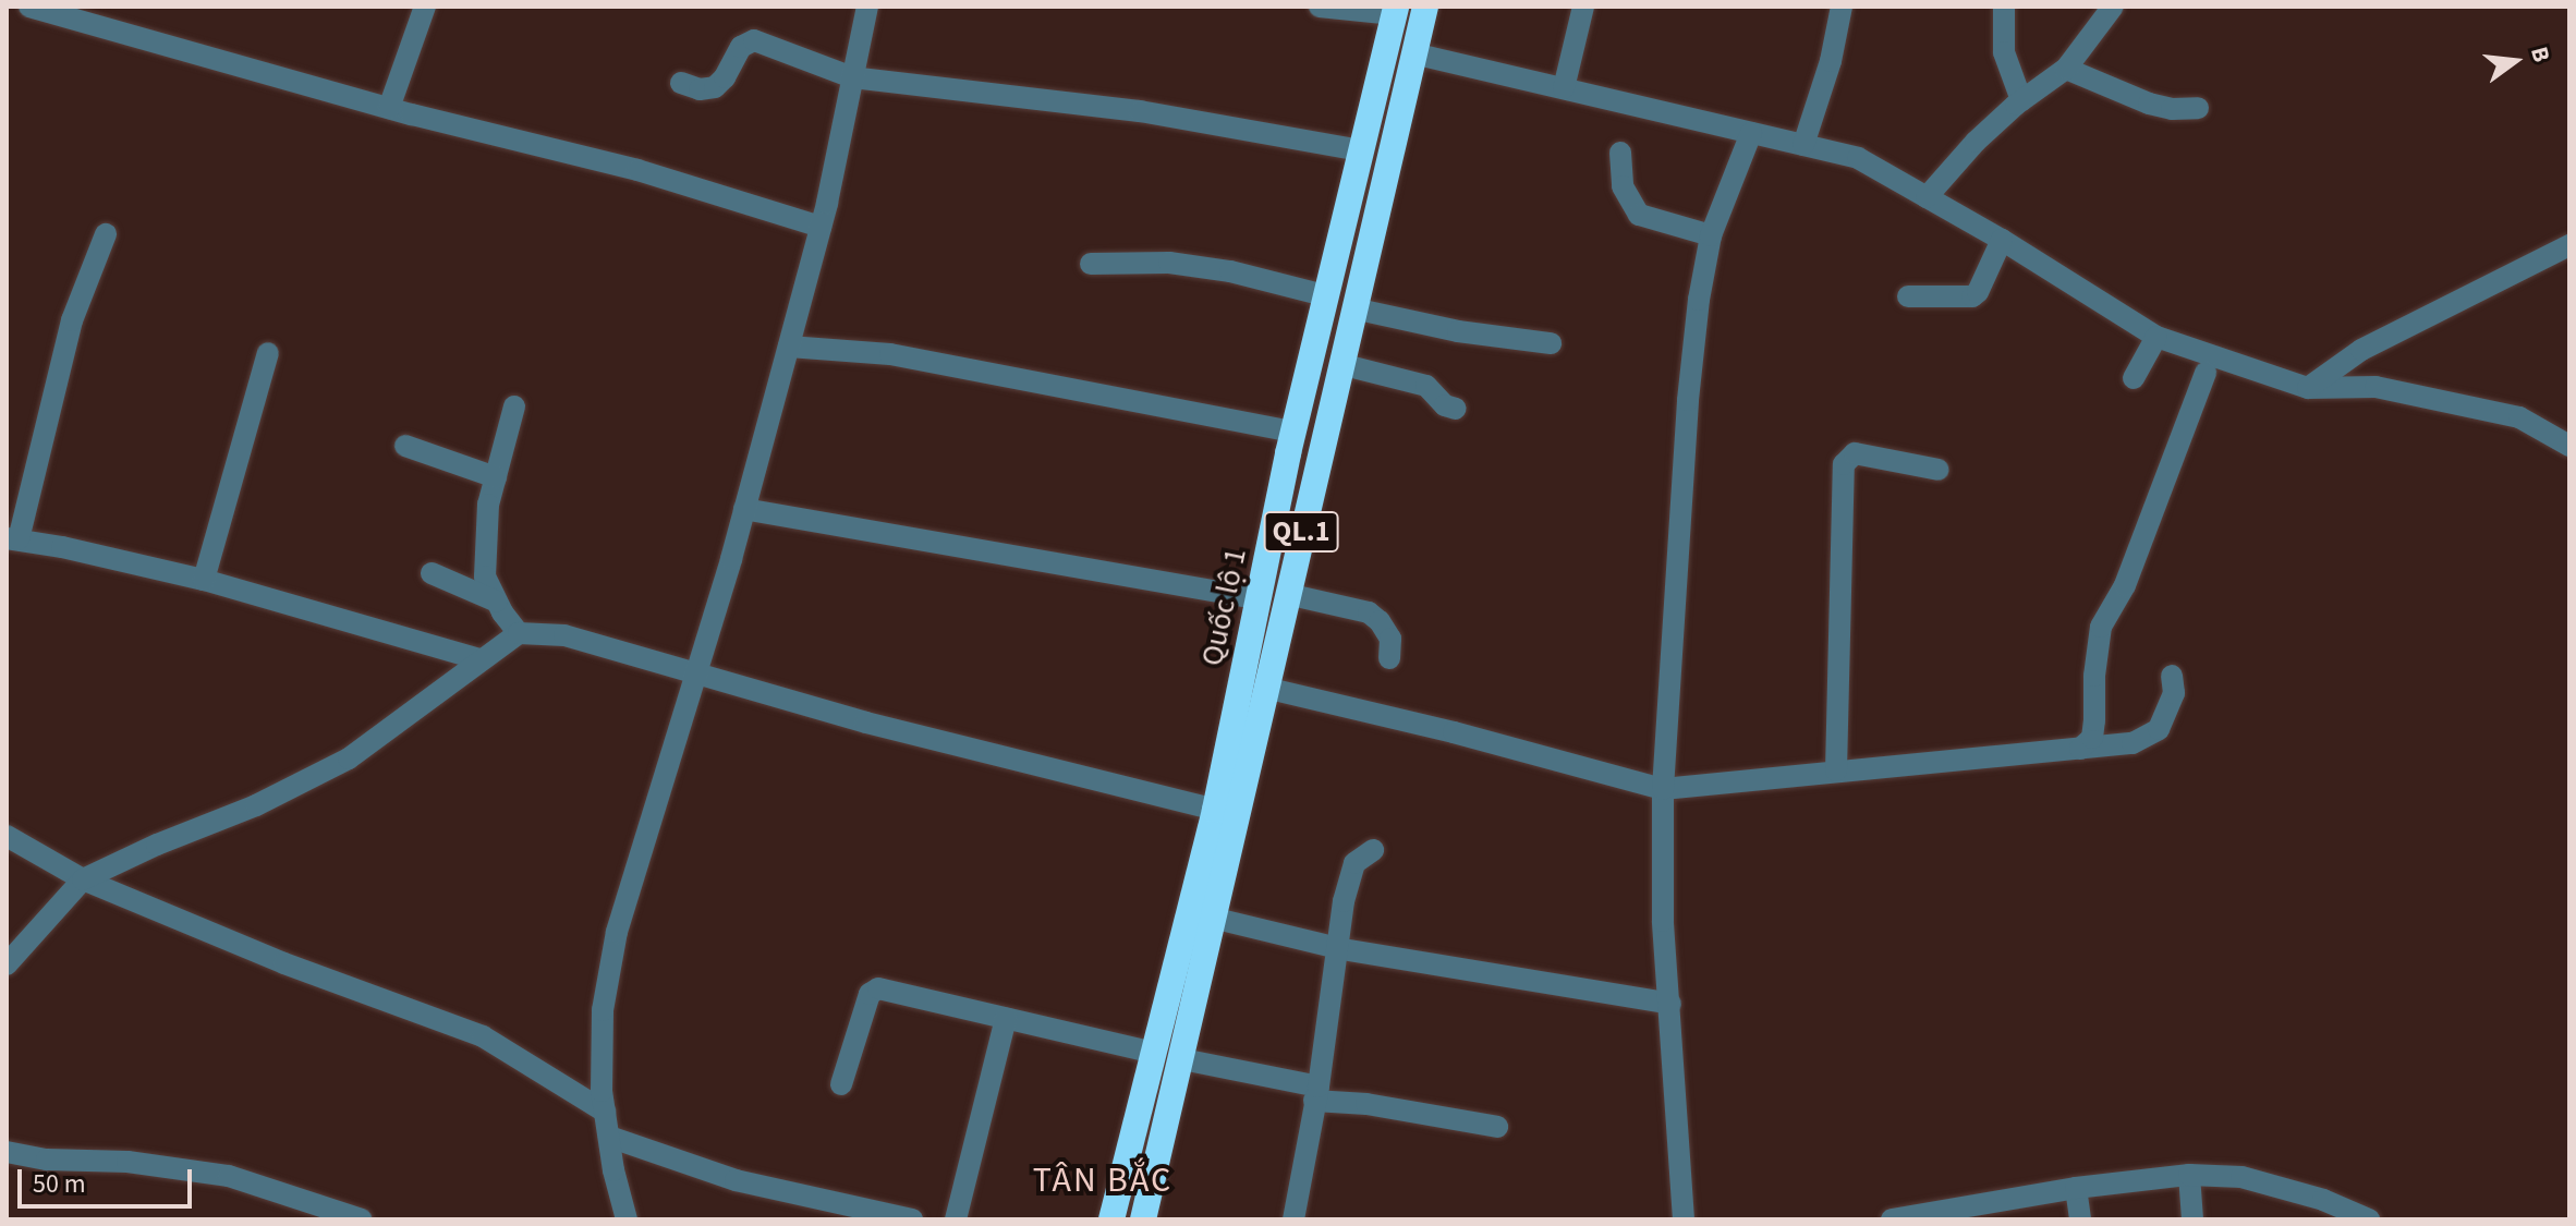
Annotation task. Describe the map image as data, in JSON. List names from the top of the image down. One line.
{"streets":{"highway":["QL.1","Quốc lộ 1"]},"districts":["TÂN BẮC"],"scale_bar":"50 m","north":"right"}
